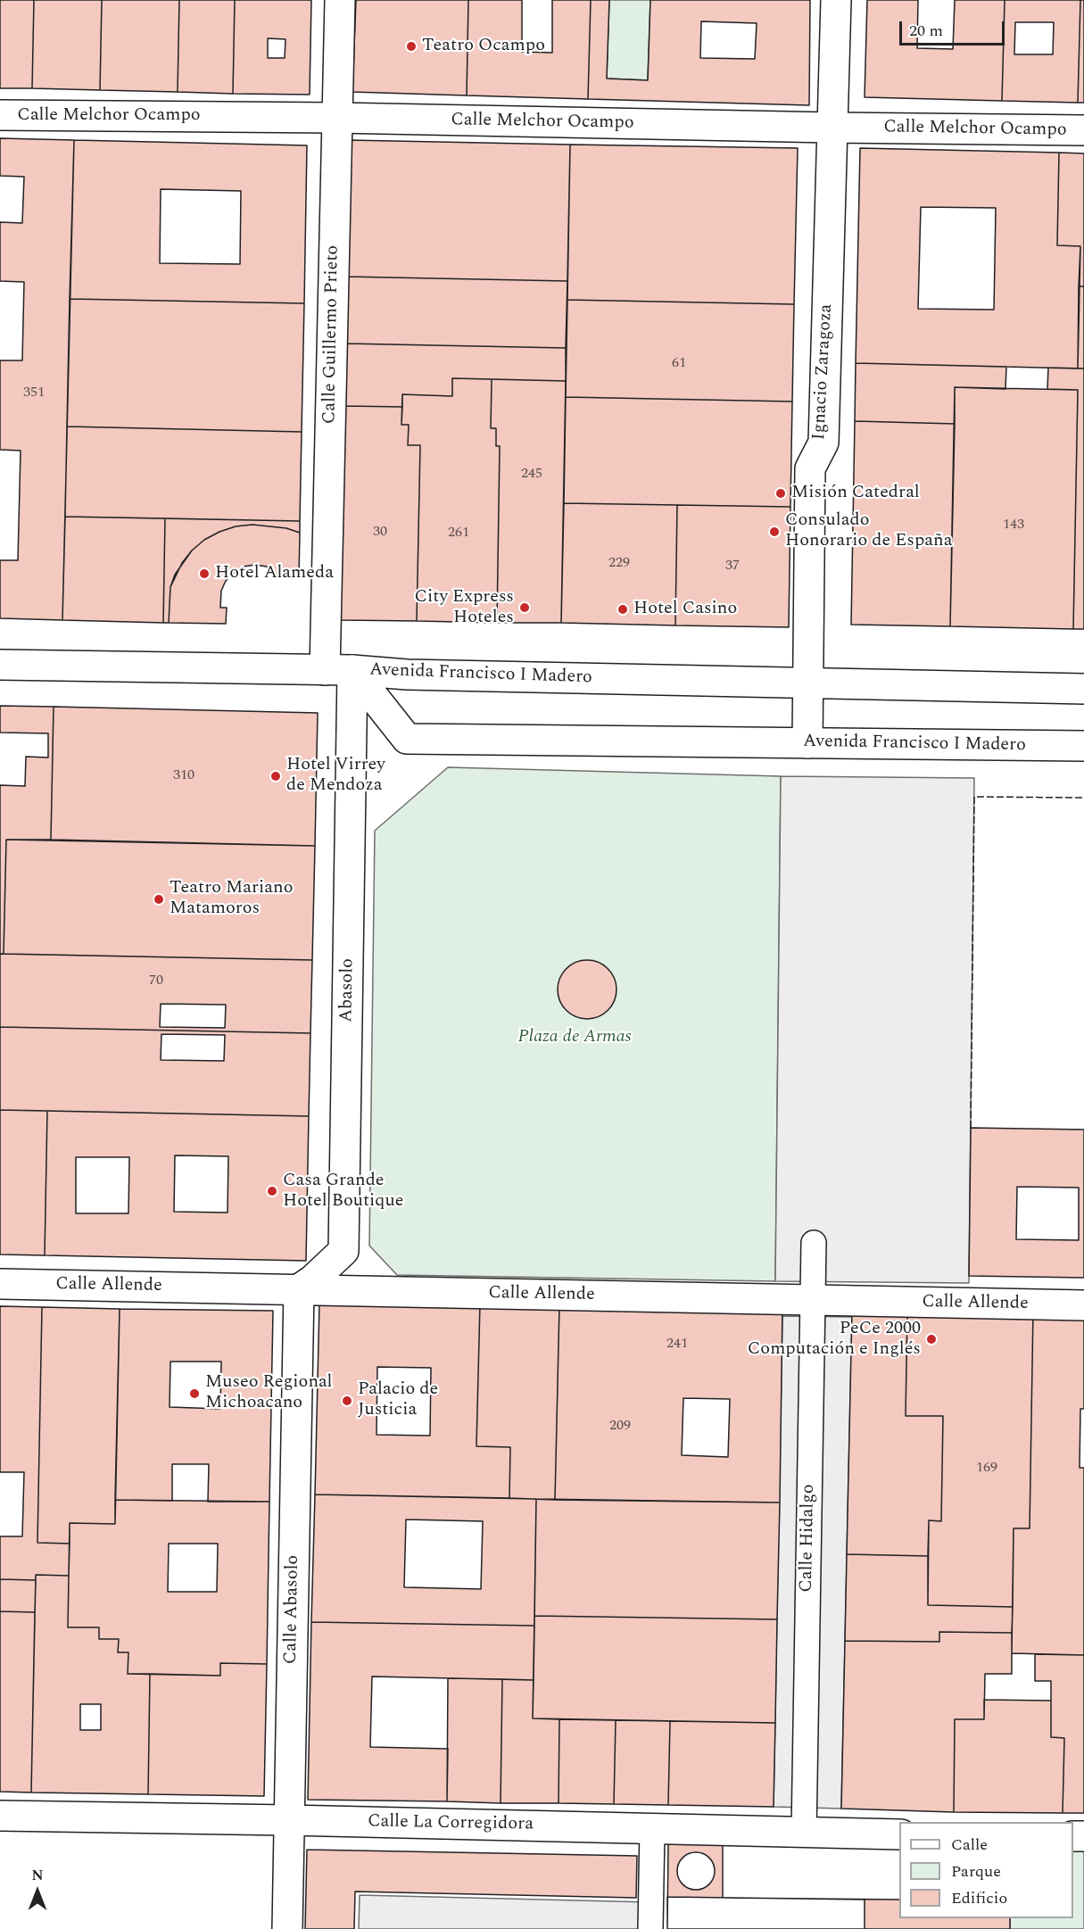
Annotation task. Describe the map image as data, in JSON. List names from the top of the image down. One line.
{"streets":{"street":["Calle Melchor Ocampo","Calle Guillermo Prieto","Ignacio Zaragoza","Avenida Francisco I Madero","Abasolo","Calle Allende","Calle Hidalgo","Calle Abasolo","Calle La Corregidora"]},"crossings":[["Calle Melchor Ocampo","Calle Guillermo Prieto"],["Calle Melchor Ocampo","Ignacio Zaragoza"],["Calle Guillermo Prieto","Avenida Francisco I Madero"],["Calle Guillermo Prieto","Abasolo"],["Ignacio Zaragoza","Avenida Francisco I Madero"],["Avenida Francisco I Madero","Abasolo"],["Abasolo","Calle Allende"],["Abasolo","Calle Abasolo"],["Calle Allende","Calle Hidalgo"],["Calle Allende","Calle Abasolo"],["Calle Hidalgo","Calle La Corregidora"],["Calle Abasolo","Calle La Corregidora"]],"parks":["Plaza de Armas"],"places":["Teatro Ocampo","Misión Catedral","Consulado Honorario de España","Hotel Alameda","City Express Hoteles","Hotel Casino","Hotel Virrey de Mendoza","Teatro Mariano Matamoros","Casa Grande Hotel Boutique","PeCe 2000 Computación e Inglés","Museo Regional Michoacano","Palacio de Justicia"],"house_numbers":["61","351","245","143","30","261","229","37","310","70","241","209","169"],"legend":["Calle","Parque","Edificio"],"scale_bar":"20 m","north":"top"}
